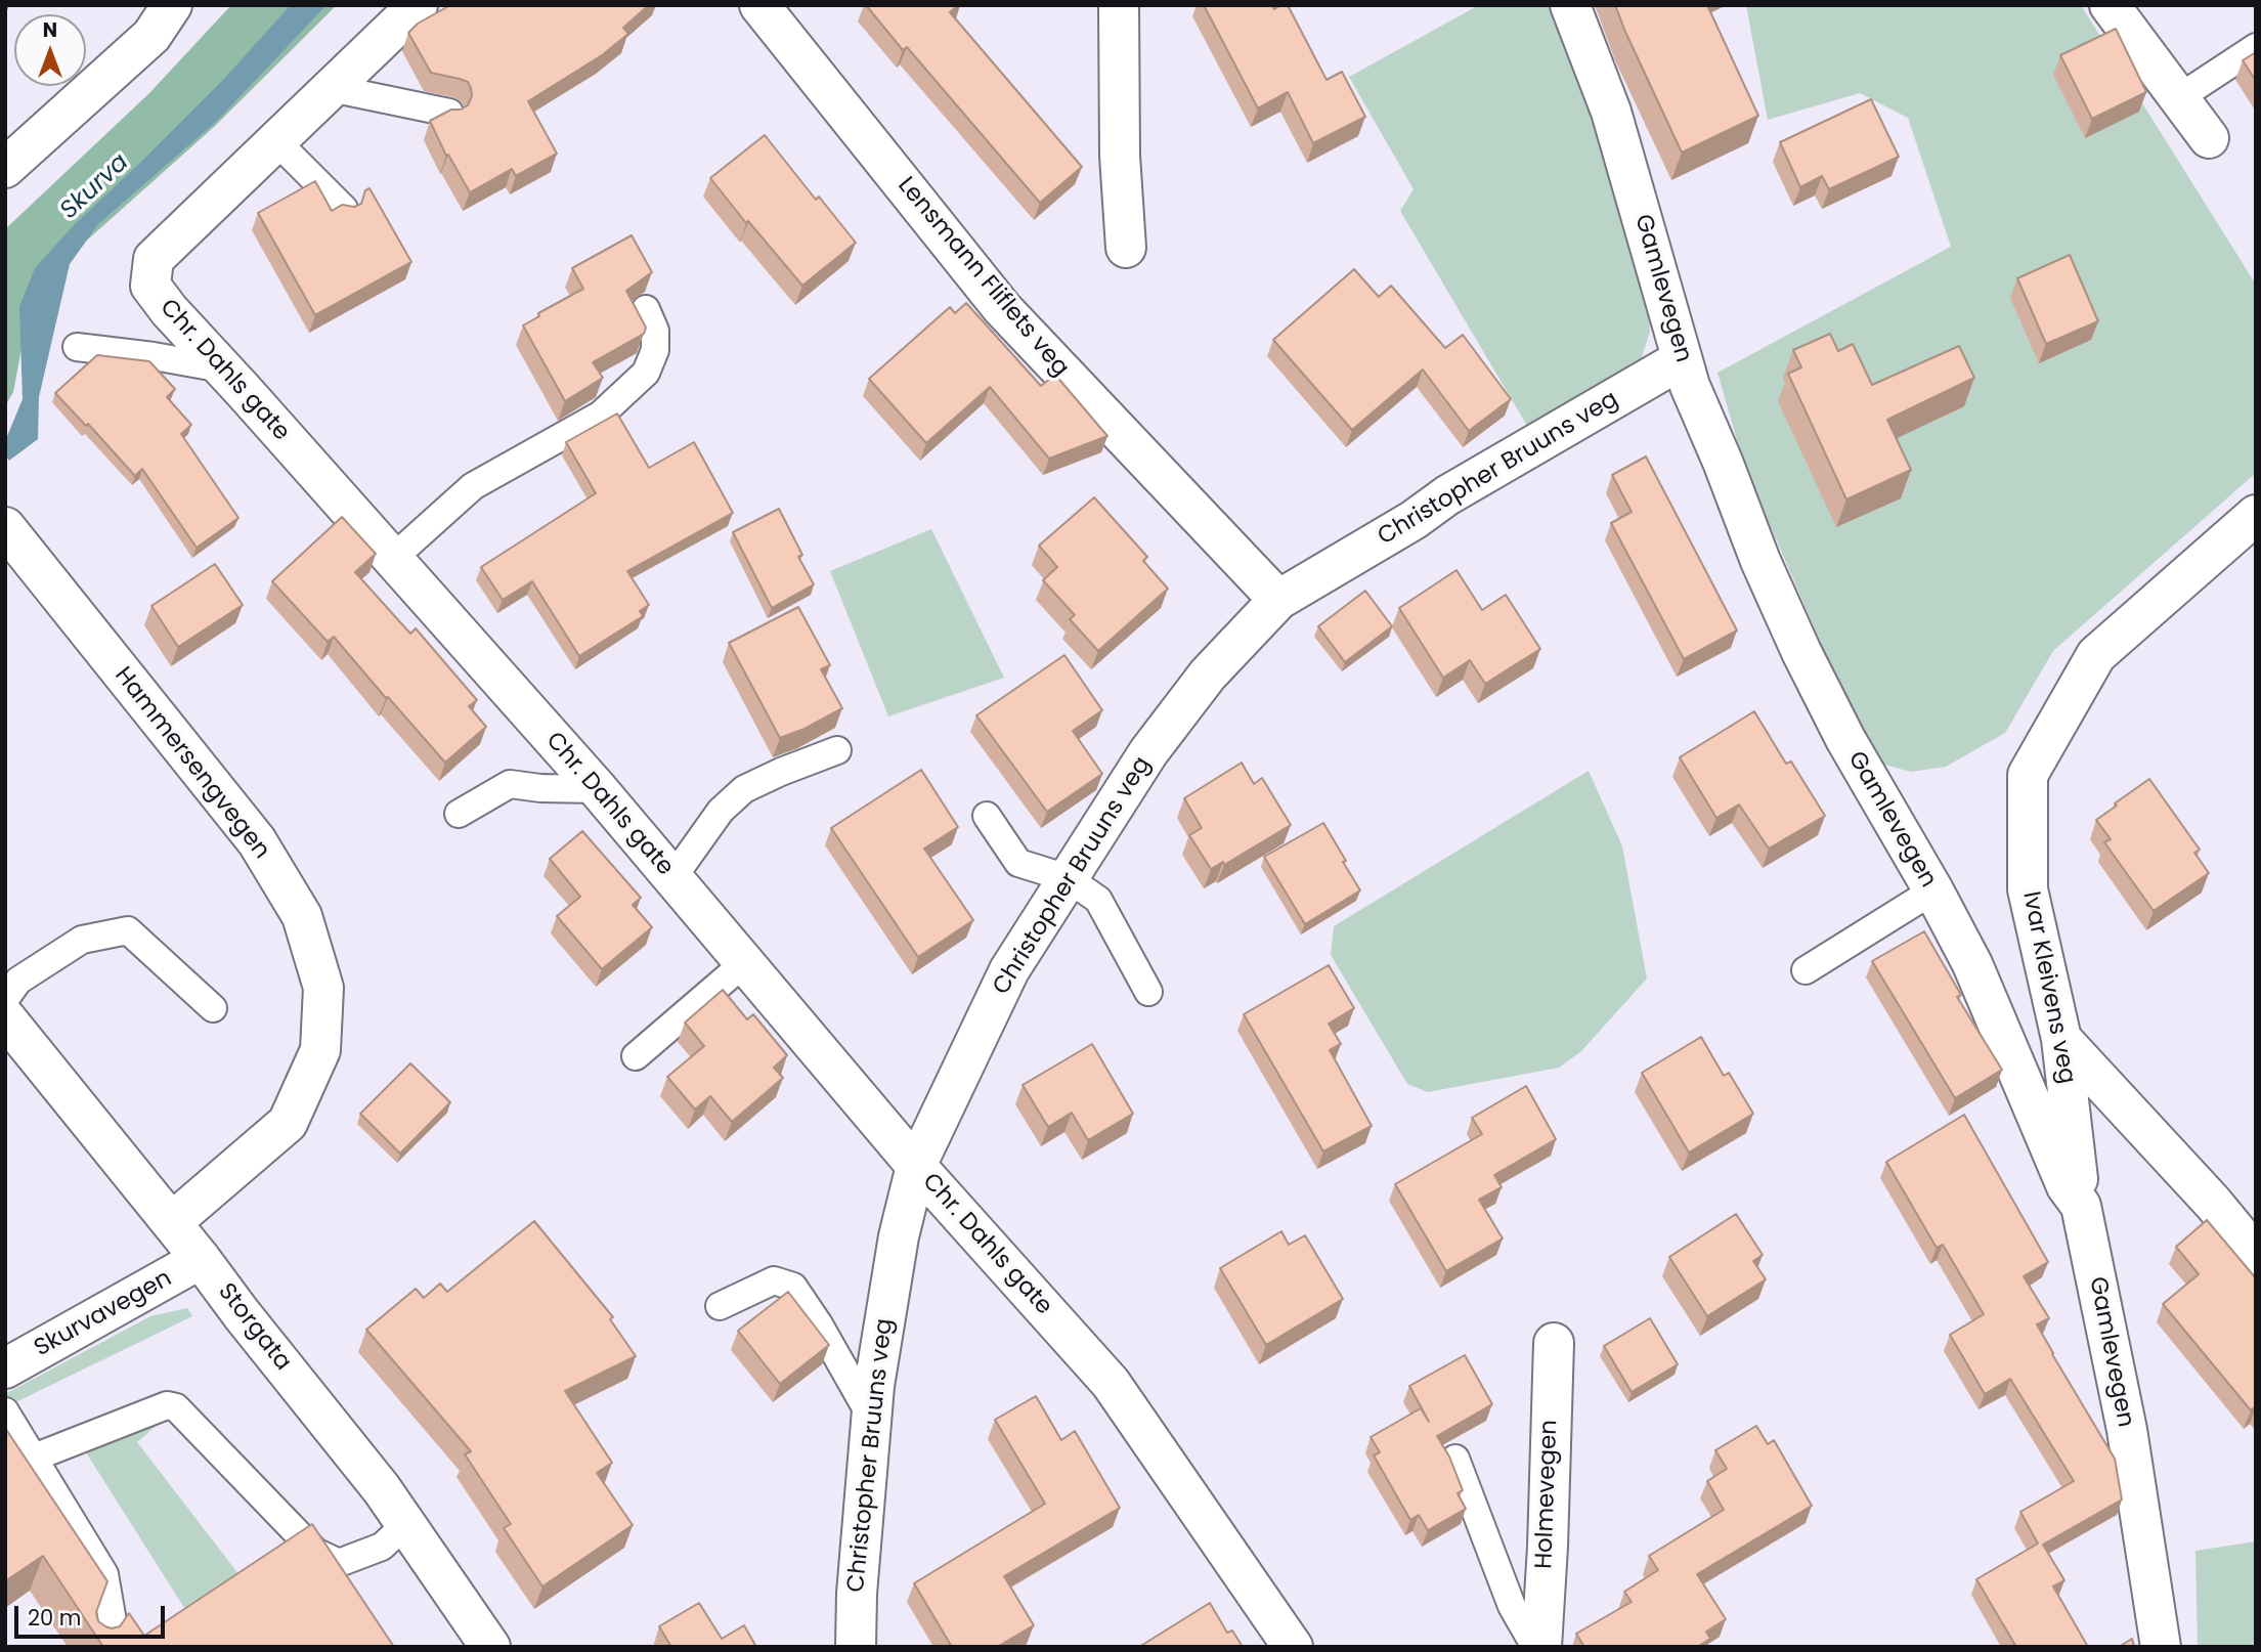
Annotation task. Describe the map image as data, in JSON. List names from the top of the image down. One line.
{"streets":{"street":["Lensmann Fliflets veg","Gamlevegen","Chr. Dahls gate","Christopher Bruuns veg","Hammersengvegen","Ivar Kleivens veg","Skurvavegen","Storgata","Holmevegen"]},"crossings":[["Lensmann Fliflets veg","Christopher Bruuns veg"],["Gamlevegen","Christopher Bruuns veg"],["Gamlevegen","Ivar Kleivens veg"],["Chr. Dahls gate","Christopher Bruuns veg"],["Hammersengvegen","Storgata"],["Skurvavegen","Storgata"]],"water":["Skurva"],"scale_bar":"20 m","north":"top"}
